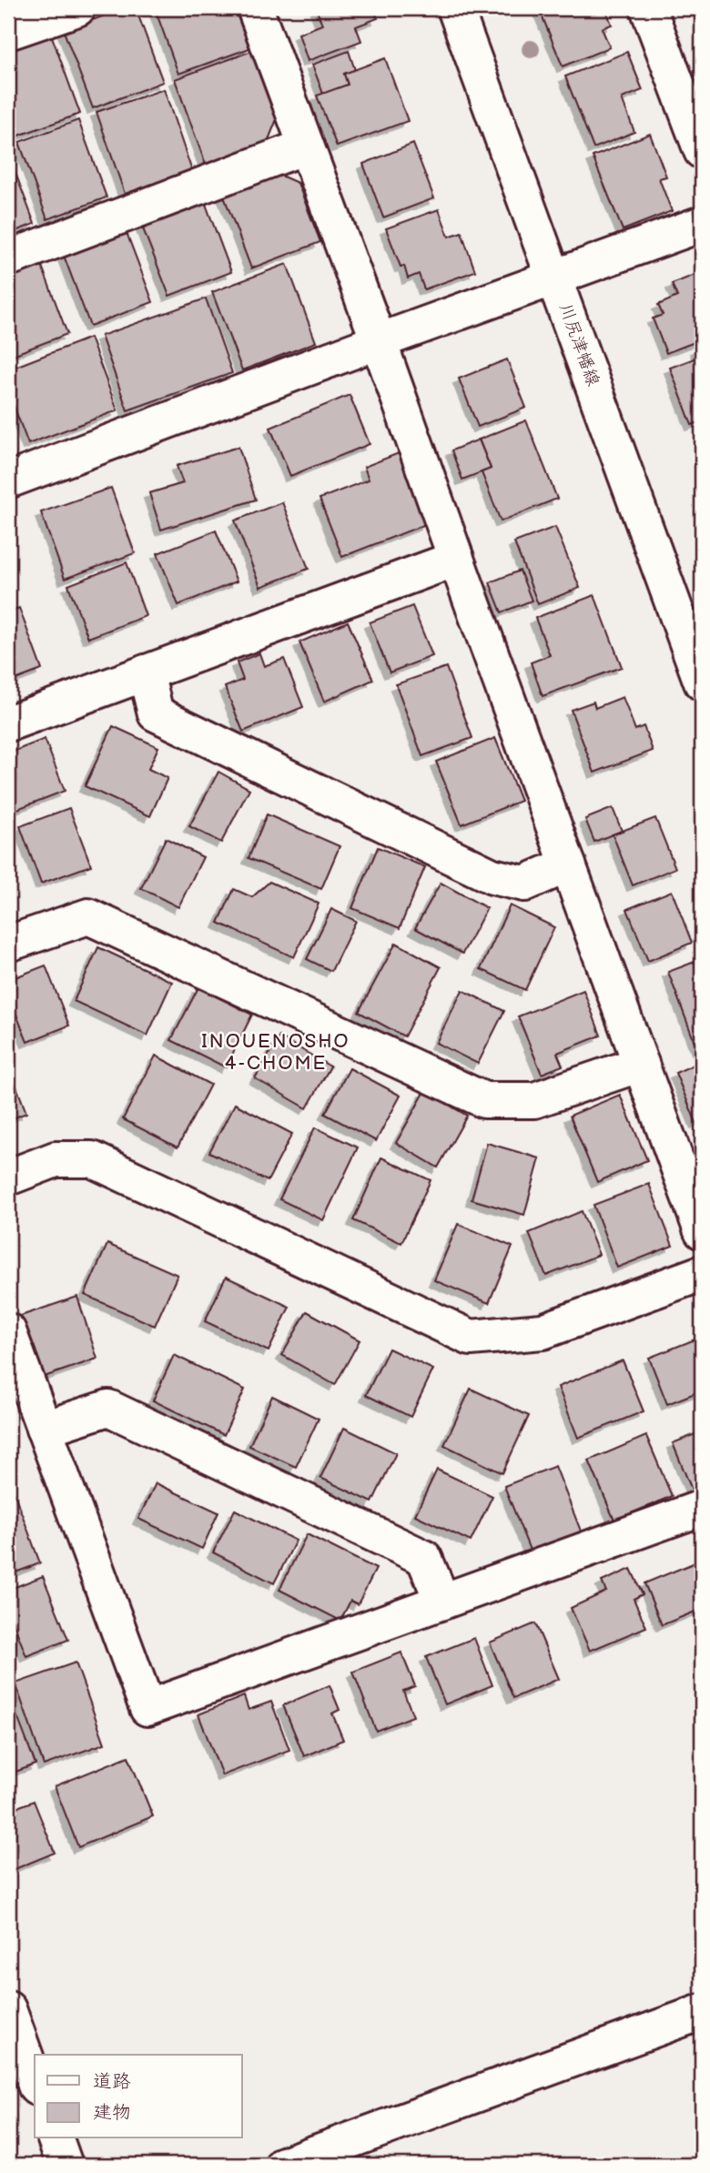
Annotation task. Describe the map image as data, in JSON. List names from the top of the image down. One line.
{"streets":{"street":["川尻津幡線"]},"districts":["INOUENOSHO 4-CHOME"],"legend":["道路","建物"]}
